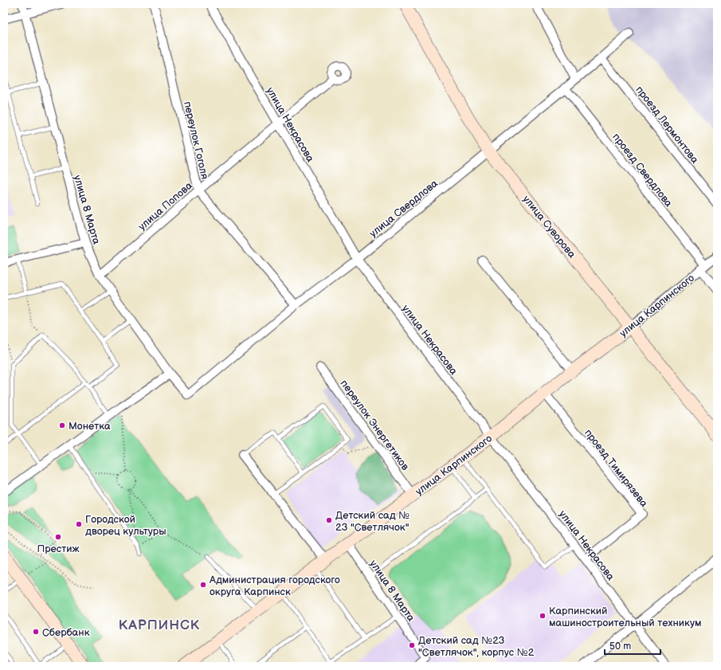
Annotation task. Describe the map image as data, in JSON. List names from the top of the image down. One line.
{"streets":{"street":["улица Некрасова","проезд Лермонтова","переулок Гоголя","проезд Свердлова","улица Попова","улица Свердлова","улица 8 Марта","улица Суворова","улица Карпинского","переулок Энергетиков","проезд Тимирязева"]},"crossings":[["улица Некрасова","улица Попова"],["улица Некрасова","улица Свердлова"],["улица Некрасова","улица Карпинского"],["улица Некрасова","проезд Тимирязева"],["проезд Лермонтова","улица Свердлова"],["переулок Гоголя","улица Попова"],["переулок Гоголя","улица Свердлова"],["проезд Свердлова","улица Свердлова"],["проезд Свердлова","улица Карпинского"],["улица Попова","улица 8 Марта"],["улица Свердлова","улица 8 Марта"],["улица Свердлова","улица Суворова"],["улица 8 Марта","улица Карпинского"],["улица Суворова","улица Карпинского"],["улица Карпинского","переулок Энергетиков"],["улица Карпинского","проезд Тимирязева"]],"districts":["КАРПИНСК"],"places":["Монетка","Детский сад № 23 \"Светлячок\"","Городской дворец культуры","Престиж","Администрация городского округа Карпинск","Карпинский машиностроительный техникум","Сбербанк","Детский сад №23 \"Светлячок\", корпус №2"],"scale_bar":"50 m"}
